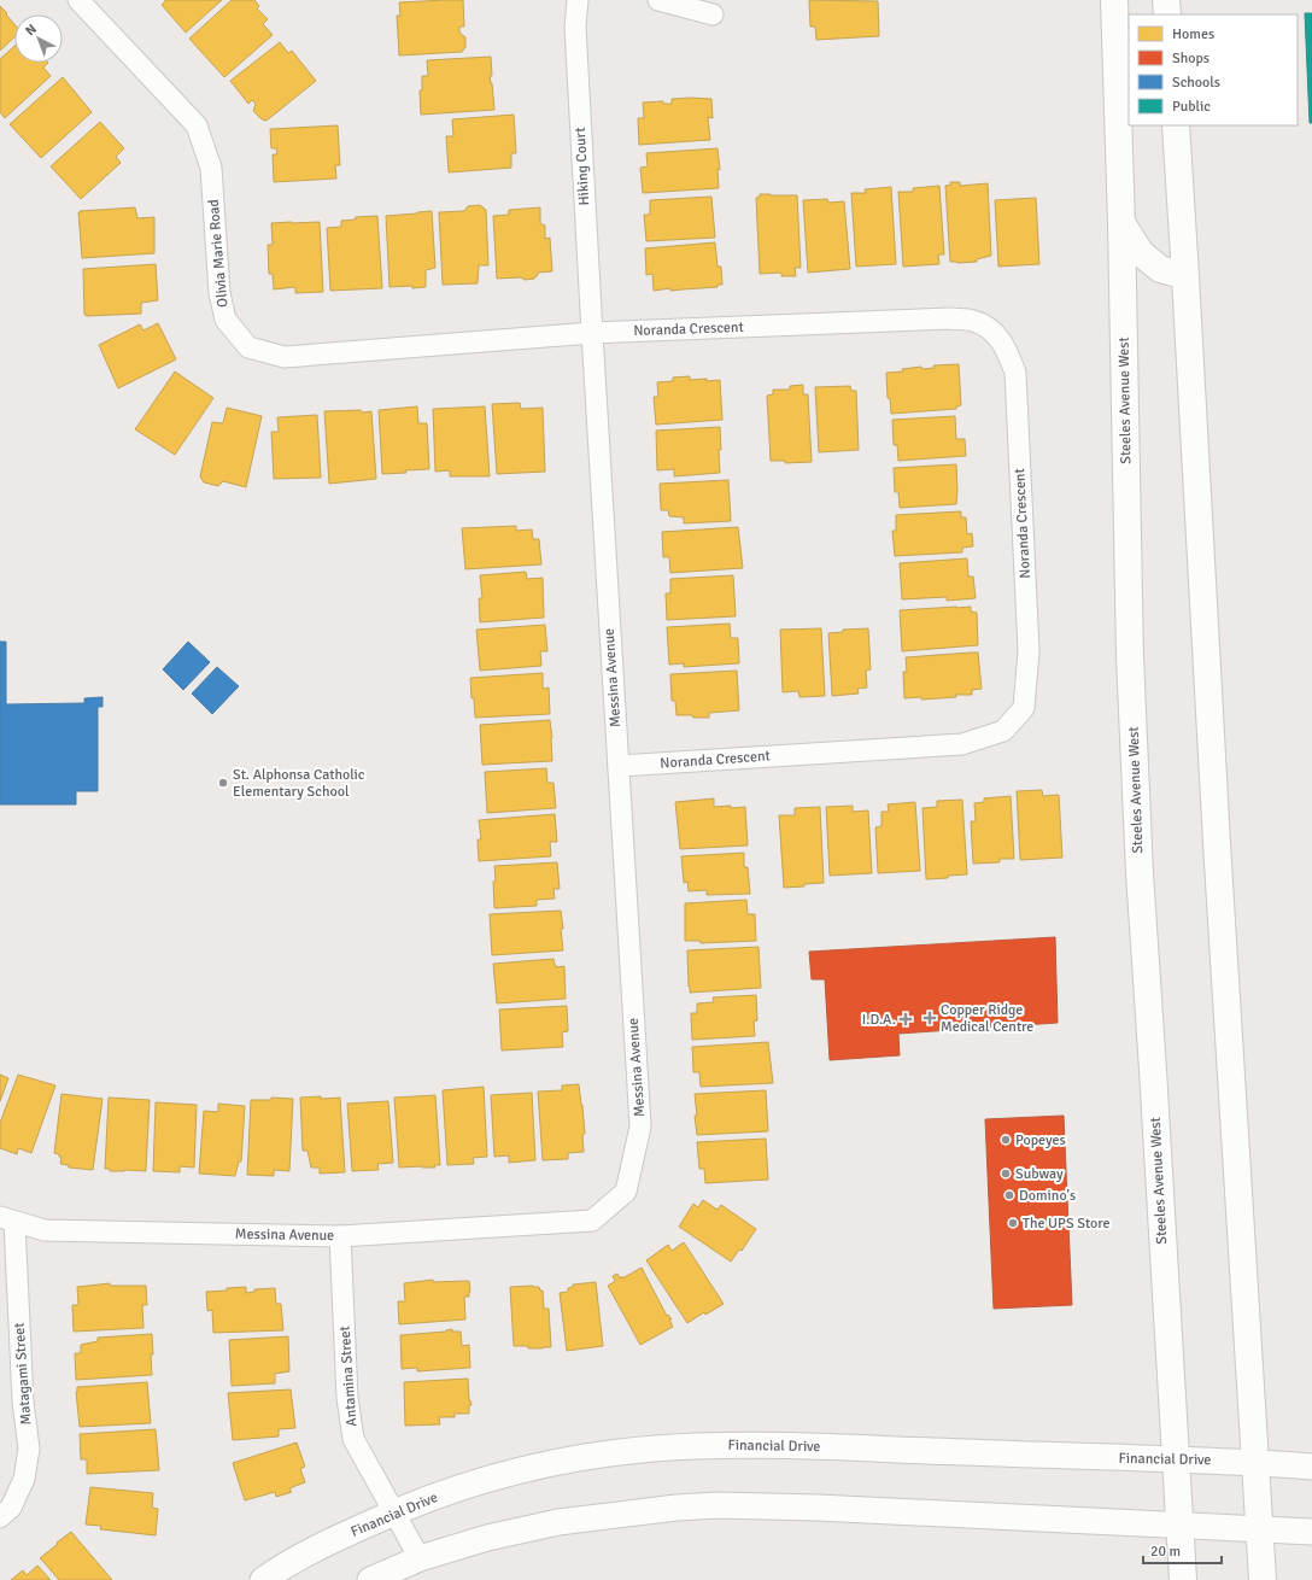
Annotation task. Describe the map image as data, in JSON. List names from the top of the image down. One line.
{"streets":{"main road":["Steeles Avenue West"],"street":["Hiking Court","Olivia Marie Road","Noranda Crescent","Messina Avenue","Matagami Street","Antamina Street","Financial Drive"]},"crossings":[["Hiking Court","Olivia Marie Road"],["Hiking Court","Noranda Crescent"],["Hiking Court","Messina Avenue"],["Olivia Marie Road","Noranda Crescent"],["Olivia Marie Road","Messina Avenue"],["Noranda Crescent","Messina Avenue"],["Steeles Avenue West","Financial Drive"],["Messina Avenue","Matagami Street"],["Messina Avenue","Antamina Street"],["Antamina Street","Financial Drive"]],"places":{"other":["St. Alphonsa Catholic Elementary School","Popeyes","Subway","Domino's","The UPS Store"],"health":["Copper Ridge Medical Centre","I.D.A."]},"legend":["Homes","Shops","Schools","Public"],"scale_bar":"20 m","north":"top left"}
